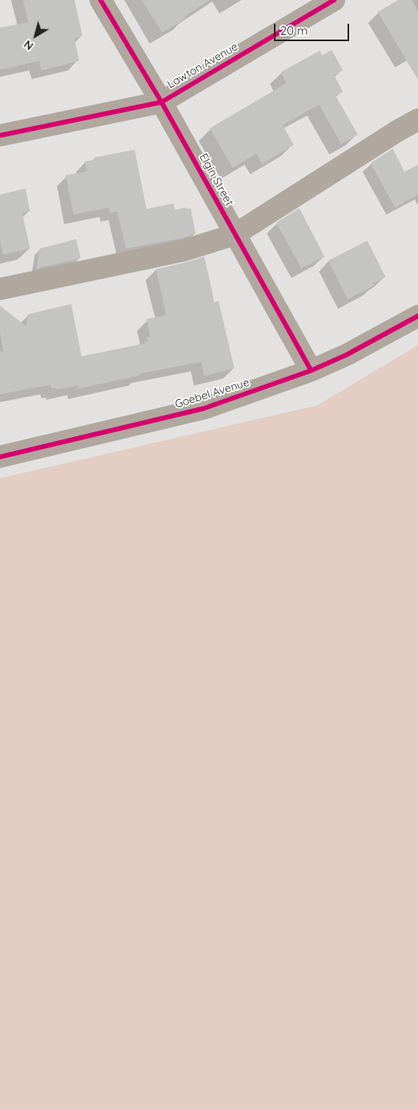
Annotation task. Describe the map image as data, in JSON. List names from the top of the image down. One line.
{"streets":{"street":["Lawton Avenue","Elgin Street","Goebel Avenue"]},"crossings":[["Lawton Avenue","Elgin Street"],["Elgin Street","Goebel Avenue"]],"scale_bar":"20 m","north":"bottom left"}
